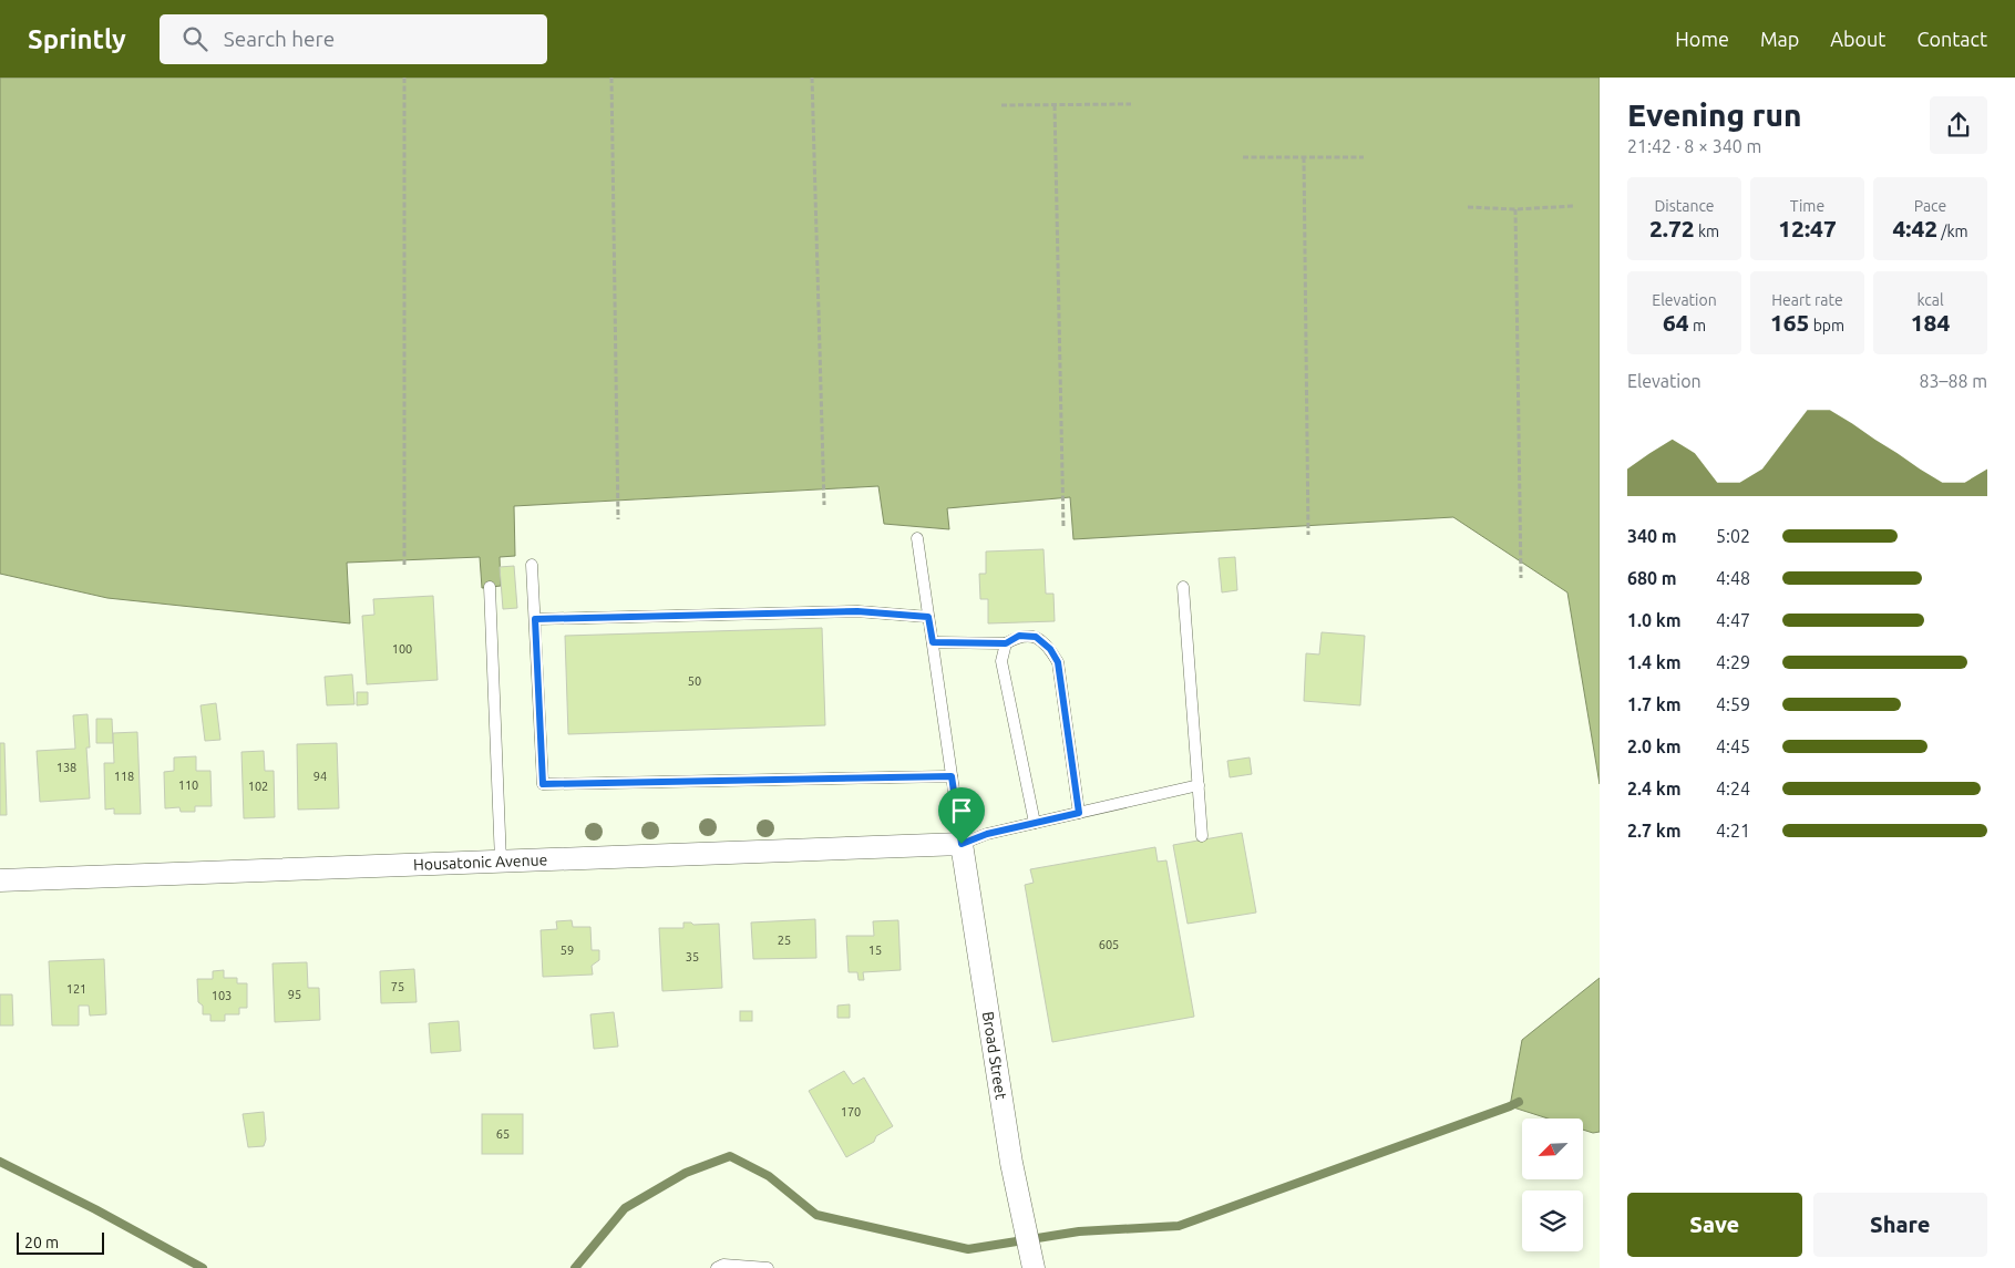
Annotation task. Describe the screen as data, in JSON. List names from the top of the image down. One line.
{"streets":{"street":["Housatonic Avenue","Broad Street"]},"crossings":[["Housatonic Avenue","Broad Street"]],"house_numbers":["100","50","138","118","94","110","102","25","605","59","15","35","75","121","95","103","170","65"],"scale_bar":"20 m","north":"bottom left","page":{"header":"Sprintly","search":"Search here","nav":["Home","Map","About","Contact"],"heading":["Evening run","21:42 · 8 × 340 m"],"stats":[["Distance","2.72 km"],["Time","12:47"],["Pace","4:42 /km"],["Elevation","64 m"],["Heart rate","165 bpm"],["kcal","184"]],"chart":["Elevation","83–88 m"],"list":[{"name":"340 m","note":"5:02"},{"name":"680 m","note":"4:48"},{"name":"1.0 km","note":"4:47"},{"name":"1.4 km","note":"4:29"},{"name":"1.7 km","note":"4:59"},{"name":"2.0 km","note":"4:45"},{"name":"2.4 km","note":"4:24"},{"name":"2.7 km","note":"4:21"}],"buttons":["Save","Share"],"scale":"20 m"}}
